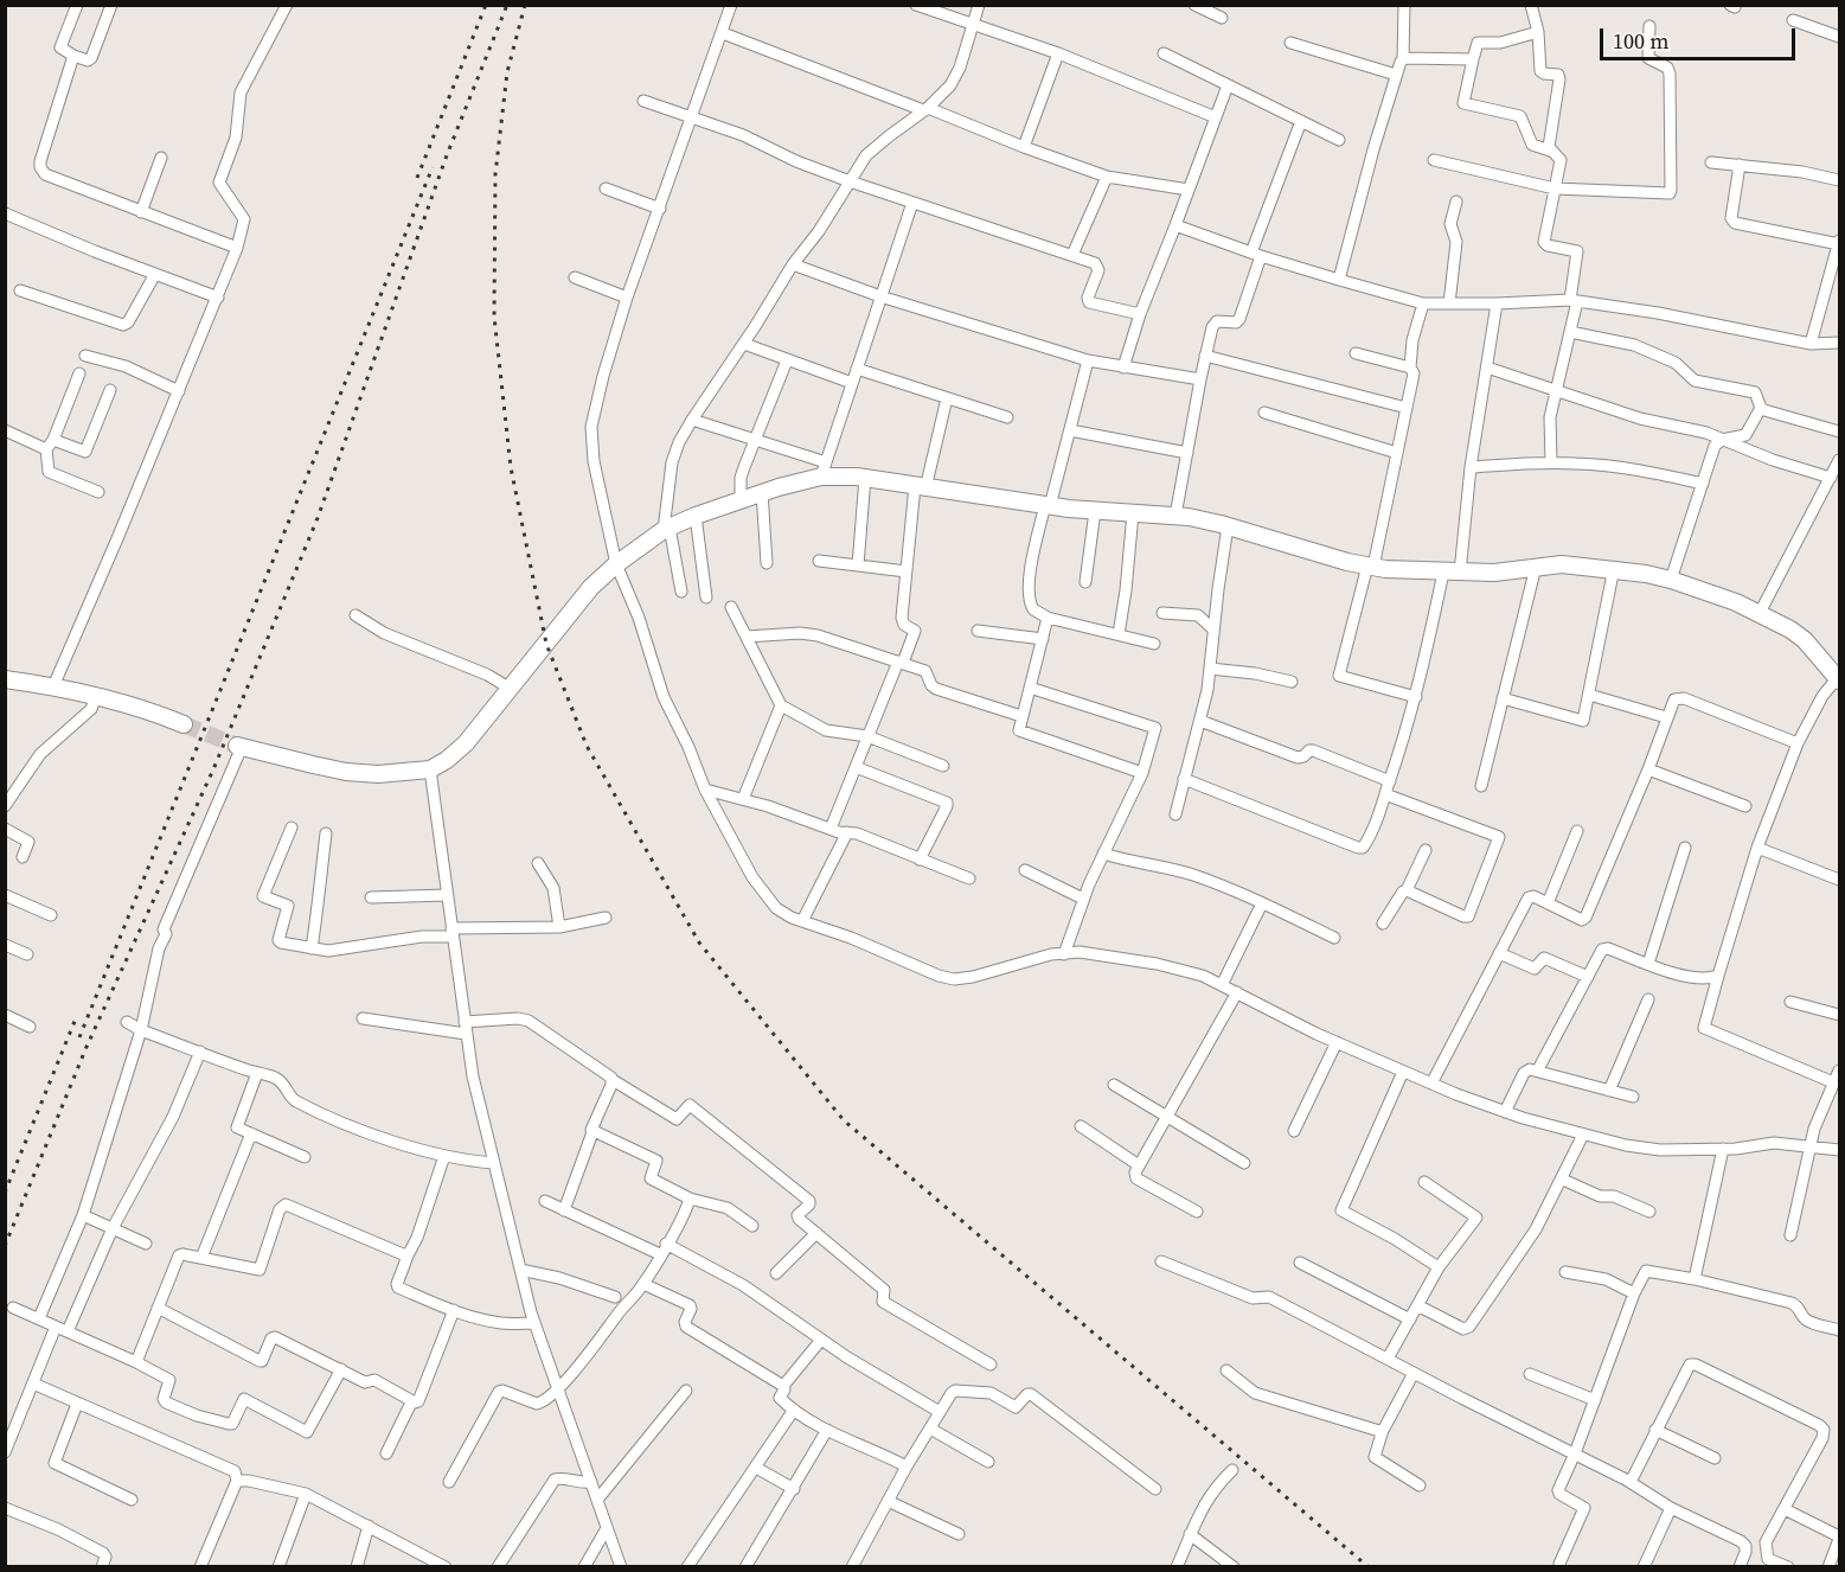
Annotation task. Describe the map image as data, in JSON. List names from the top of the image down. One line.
{"scale_bar":"100 m"}
